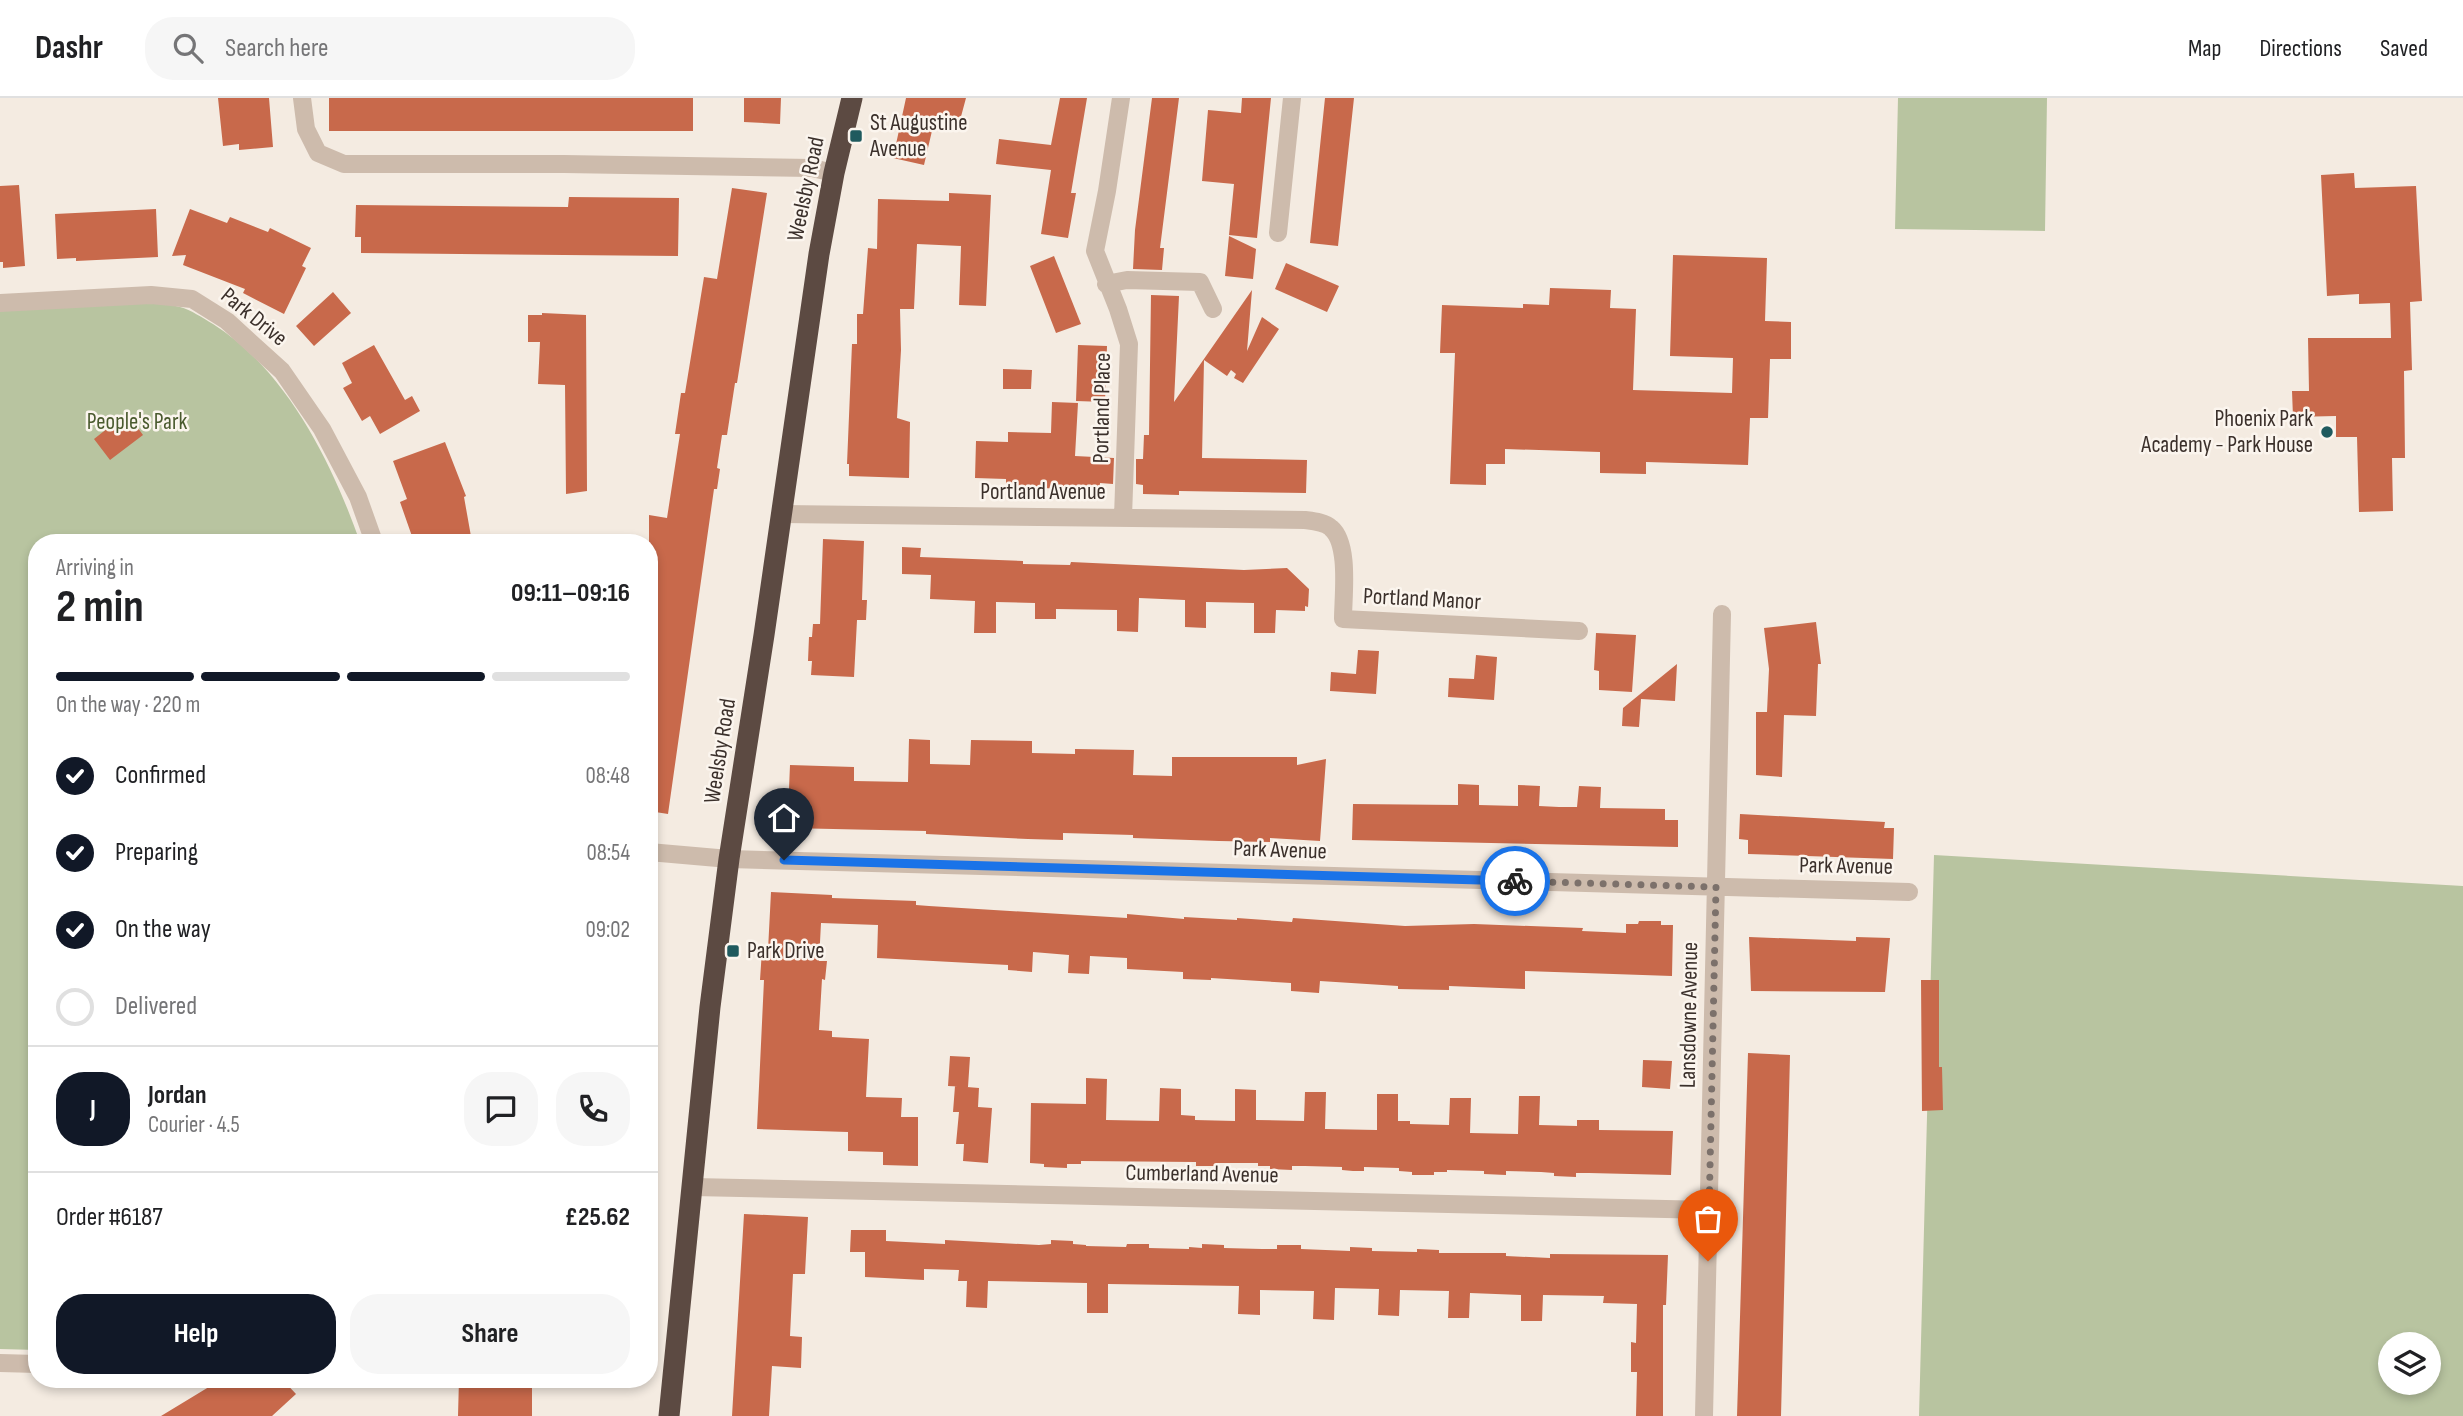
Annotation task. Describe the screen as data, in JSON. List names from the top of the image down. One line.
{"streets":{"highway":["Weelsby Road"],"street":["Park Drive","Portland Place","Portland Avenue","Portland Manor","Park Avenue","Lansdowne Avenue","Cumberland Avenue"]},"crossings":[["Weelsby Road","Portland Avenue"],["Weelsby Road","Park Avenue"],["Weelsby Road","Cumberland Avenue"],["Portland Place","Portland Avenue"],["Portland Avenue","Portland Manor"],["Park Avenue","Lansdowne Avenue"],["Lansdowne Avenue","Cumberland Avenue"]],"parks":["People's Park"],"places":{"transit":["St Augustine Avenue","Park Drive"],"other":["Phoenix Park Academy - Park House"]},"page":{"header":"Dashr","search":"Search here","nav":["Map","Directions","Saved"],"heading":["2 min","Arriving in","09:11–09:16"],"panel":["Jordan","Courier · 4.5","Order #6187","£25.62"],"bar":"On the way · 220 m","list":[["Confirmed","08:48"],["Preparing","08:54"],["On the way","09:02"],"Delivered"],"round":"J","buttons":["Help","Share"]}}
